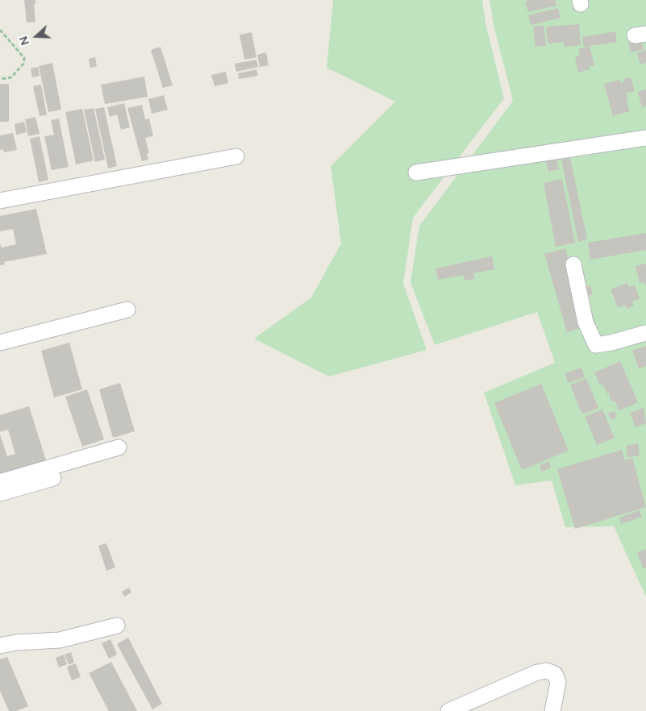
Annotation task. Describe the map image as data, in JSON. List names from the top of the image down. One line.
{"north":"left"}
